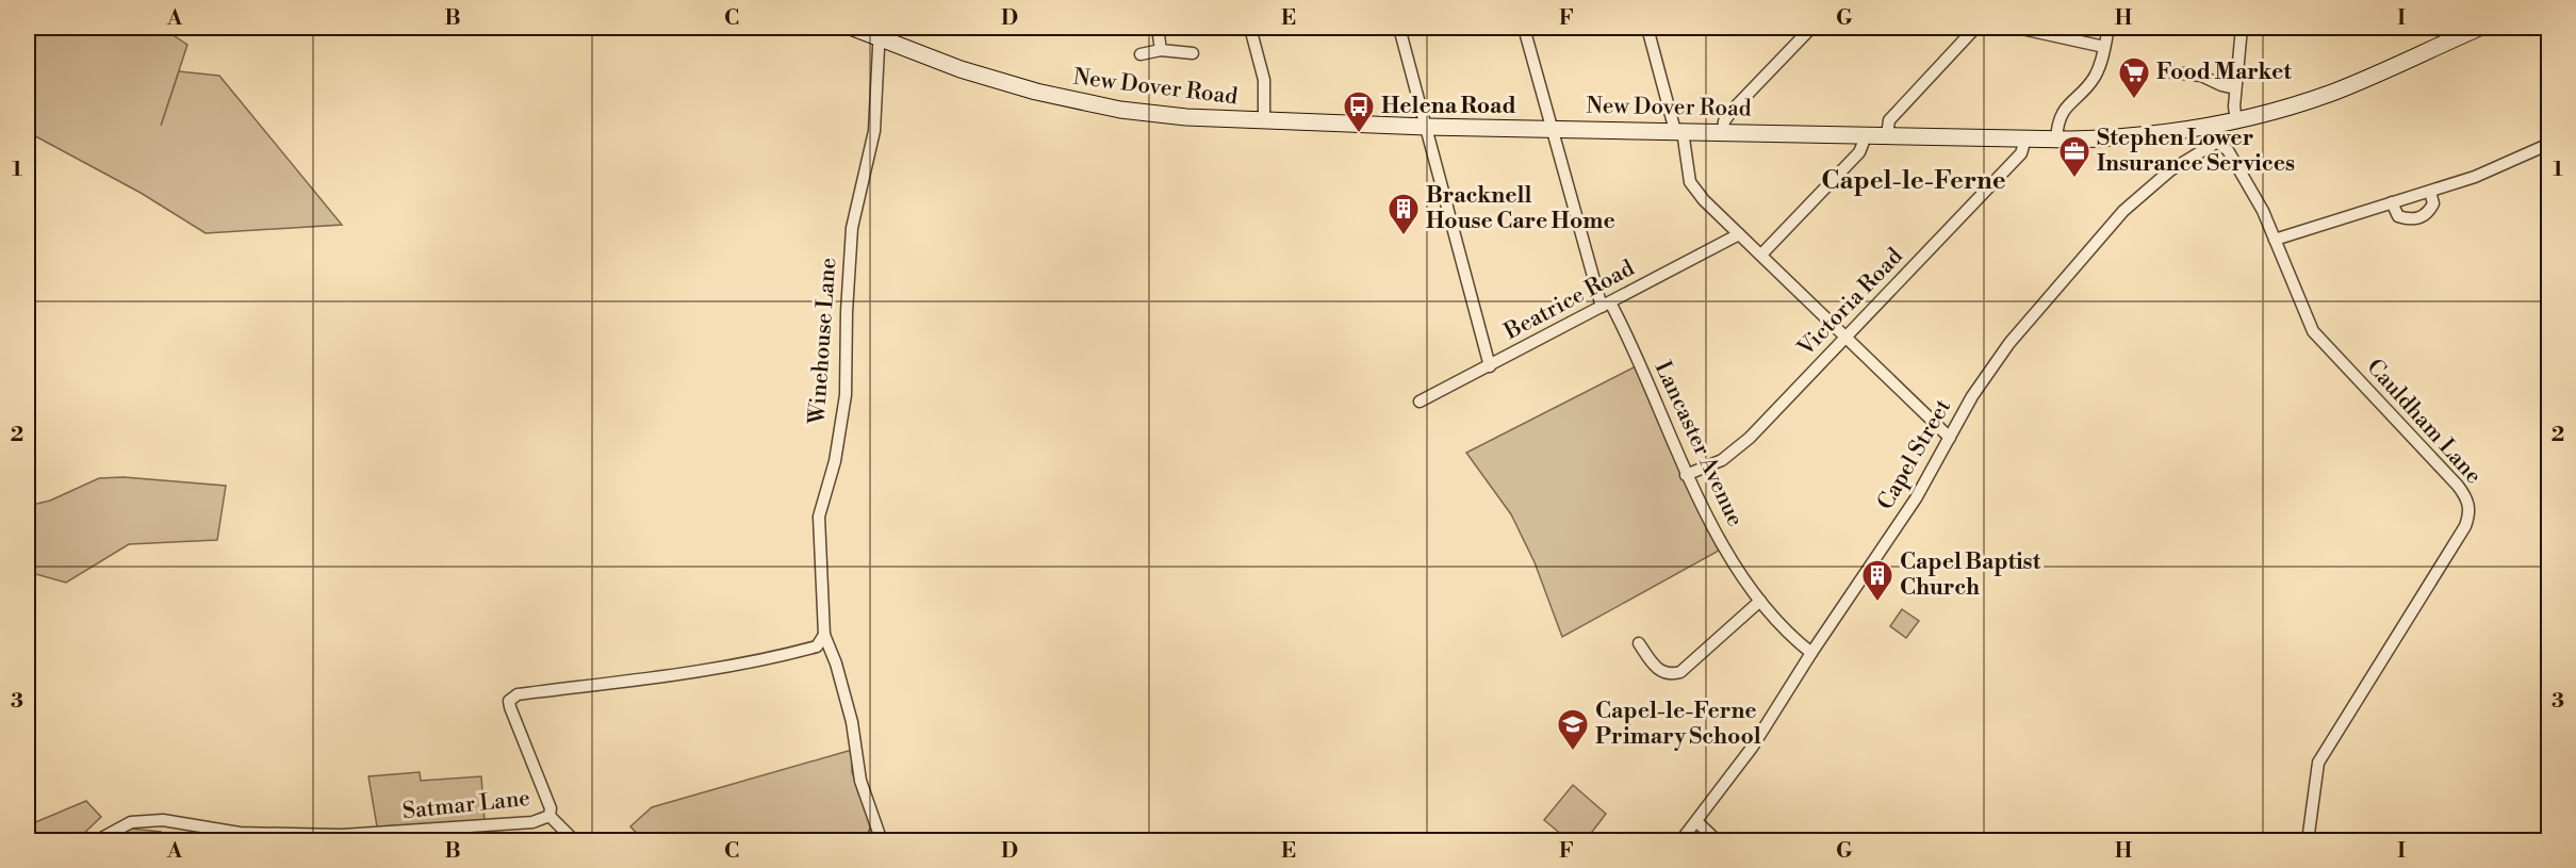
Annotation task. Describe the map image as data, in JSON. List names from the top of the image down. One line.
{"streets":{"main road":["New Dover Road"],"street":["Beatrice Road","Victoria Road","Winehouse Lane","Cauldham Lane","Lancaster Avenue","Capel Street","Satmar Lane"]},"crossings":[["New Dover Road","Victoria Road"],["New Dover Road","Winehouse Lane"],["New Dover Road","Lancaster Avenue"],["Beatrice Road","Lancaster Avenue"],["Victoria Road","Lancaster Avenue"],["Winehouse Lane","Satmar Lane"],["Cauldham Lane","Capel Street"],["Lancaster Avenue","Capel Street"]],"districts":["Capel-le-Ferne"],"places":{"supermarket":["Food Market"],"bus stop":["Helena Road"],"office":["Stephen Lower Insurance Services"],"building":["Bracknell House Care Home","Capel Baptist Church"],"school or university":["Capel-le-Ferne Primary School"]},"grid":{"columns":["A","B","C","D","E","F","G","H","I"],"rows":["1","2","3"]}}
